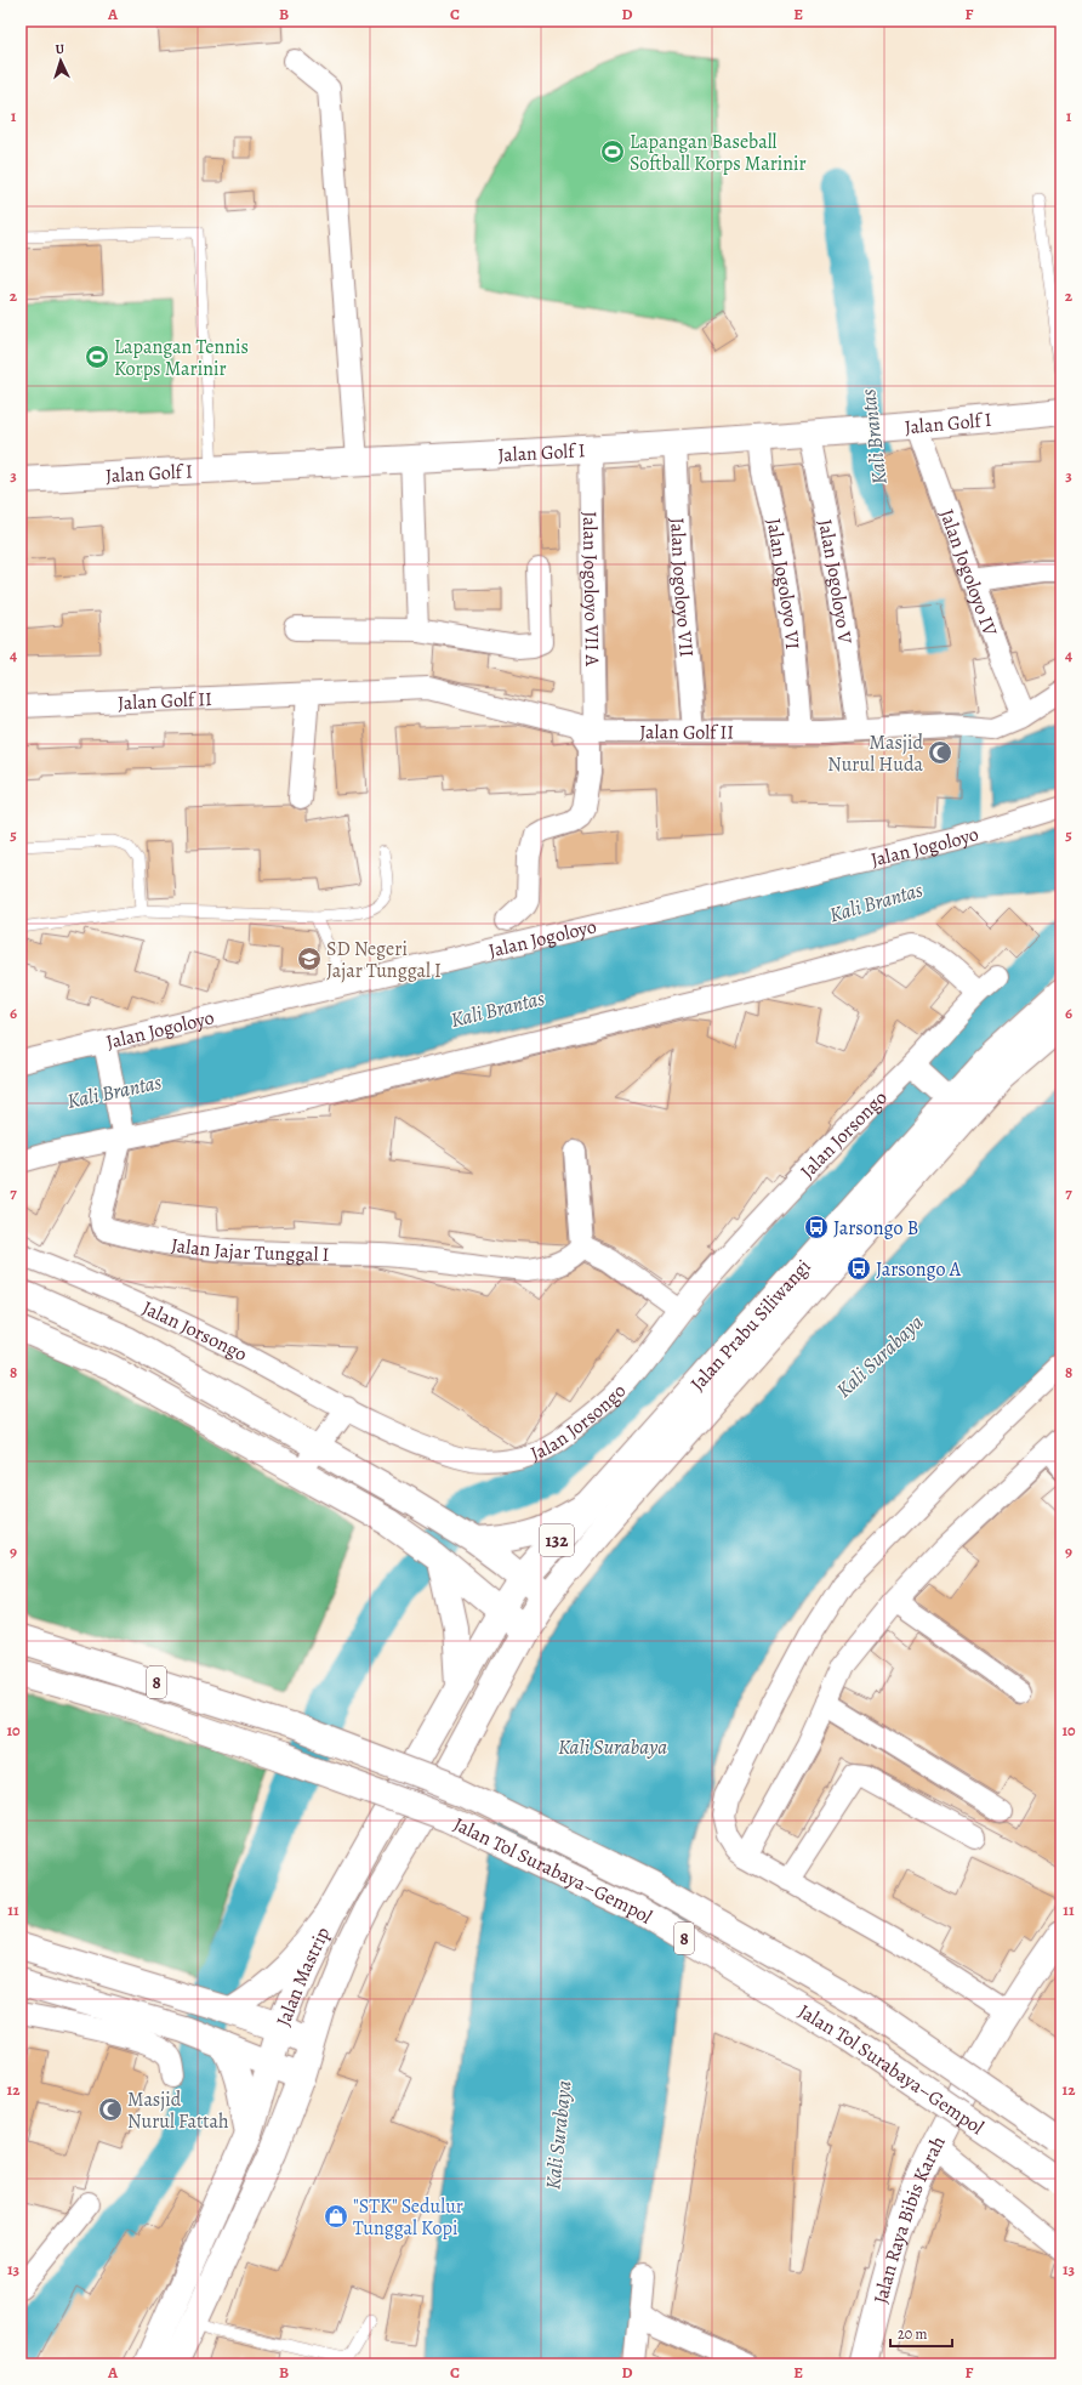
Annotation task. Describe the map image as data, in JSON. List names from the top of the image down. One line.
{"streets":{"main road":["Jalan Golf I","Jalan Prabu Siliwangi","132","8","Jalan Tol Surabaya–Gempol","Jalan Mastrip","Jalan Raya Bibis Karah"],"street":["Jalan Jogoloyo IV","Jalan Jogoloyo V","Jalan Jogoloyo VI","Jalan Jogoloyo VII","Jalan Jogoloyo VII A","Jalan Golf II","Jalan Jogoloyo","Jalan Jorsongo","Jalan Jajar Tunggal I"]},"crossings":[["Jalan Golf I","Jalan Jogoloyo IV"],["Jalan Golf I","Jalan Jogoloyo V"],["Jalan Golf I","Jalan Jogoloyo VI"],["Jalan Golf I","Jalan Jogoloyo VII"],["Jalan Golf I","Jalan Jogoloyo VII A"],["Jalan Jogoloyo IV","Jalan Golf II"],["Jalan Jogoloyo V","Jalan Golf II"],["Jalan Jogoloyo VI","Jalan Golf II"],["Jalan Jogoloyo VII","Jalan Golf II"],["Jalan Jogoloyo VII A","Jalan Golf II"],["Jalan Jogoloyo","Jalan Jajar Tunggal I"],["Jalan Prabu Siliwangi","Jalan Mastrip"]],"water":["Kali Brantas","Kali Surabaya"],"places":{"sports":["Lapangan Baseball Softball Korps Marinir","Lapangan Tennis Korps Marinir"],"mosque":["Masjid Nurul Huda","Masjid Nurul Fattah"],"school or university":["SD Negeri Jajar Tunggal I"],"bus stop":["Jarsongo B","Jarsongo A"],"shop":["\"STK\" Sedulur Tunggal Kopi"]},"scale_bar":"20 m","north":"top","grid":{"columns":["A","B","C","D","E","F"],"rows":["1","2","3","4","5","6","7","8","9","10","11","12","13"]}}
